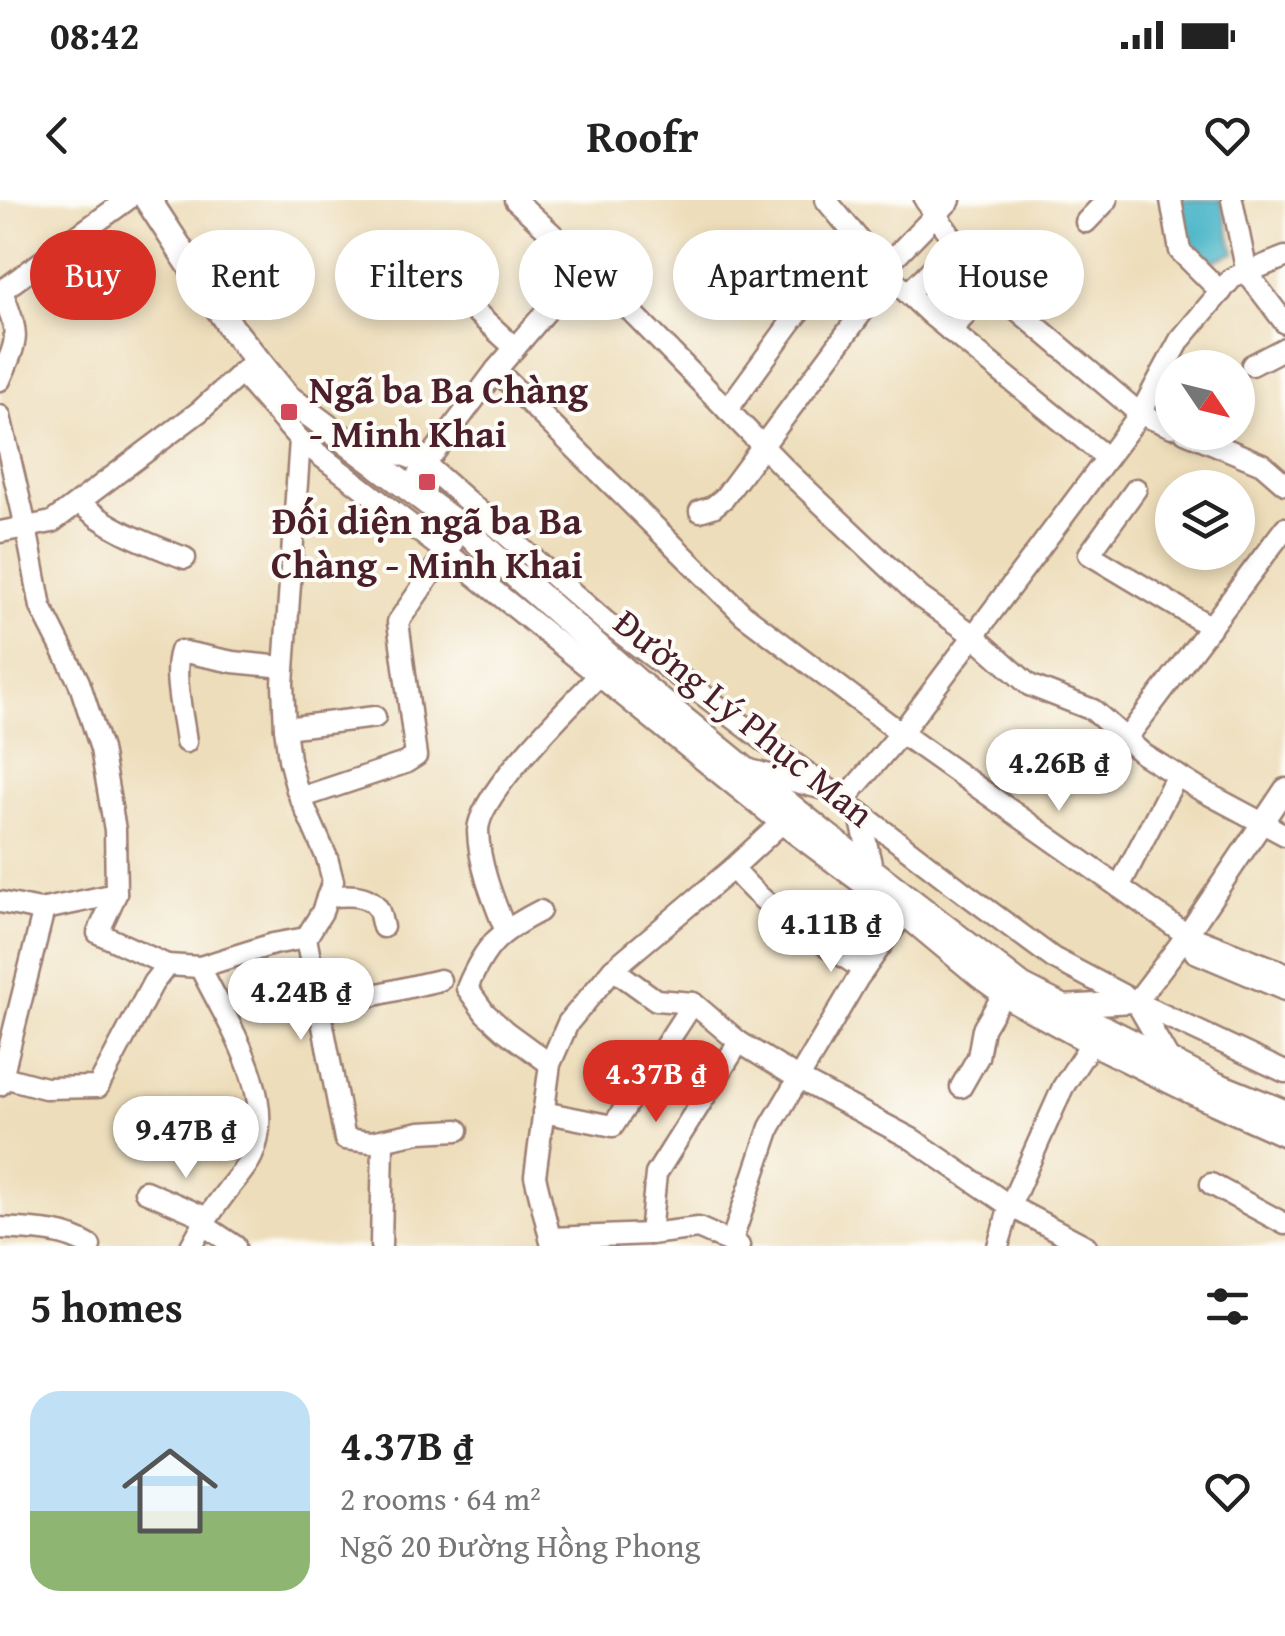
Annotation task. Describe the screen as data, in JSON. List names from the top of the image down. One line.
{"streets":{"main road":["Đường Lý Phục Man"]},"places":{"transit":["Ngã ba Ba Chàng - Minh Khai","Đối diện ngã ba Ba Chàng - Minh Khai"]},"north":"bottom right","page":{"status":"08:42","header":"Roofr","chip":["Buy","Rent","Filters","New","Apartment","House"],"price":["4.26B ₫","4.11B ₫","4.24B ₫","4.37B ₫","9.47B ₫"],"heading":"5 homes","list":[{"name":"4.37B ₫","note":"2 rooms · 64 m² · Ngõ 20 Đường Hồng Phong"}]}}
